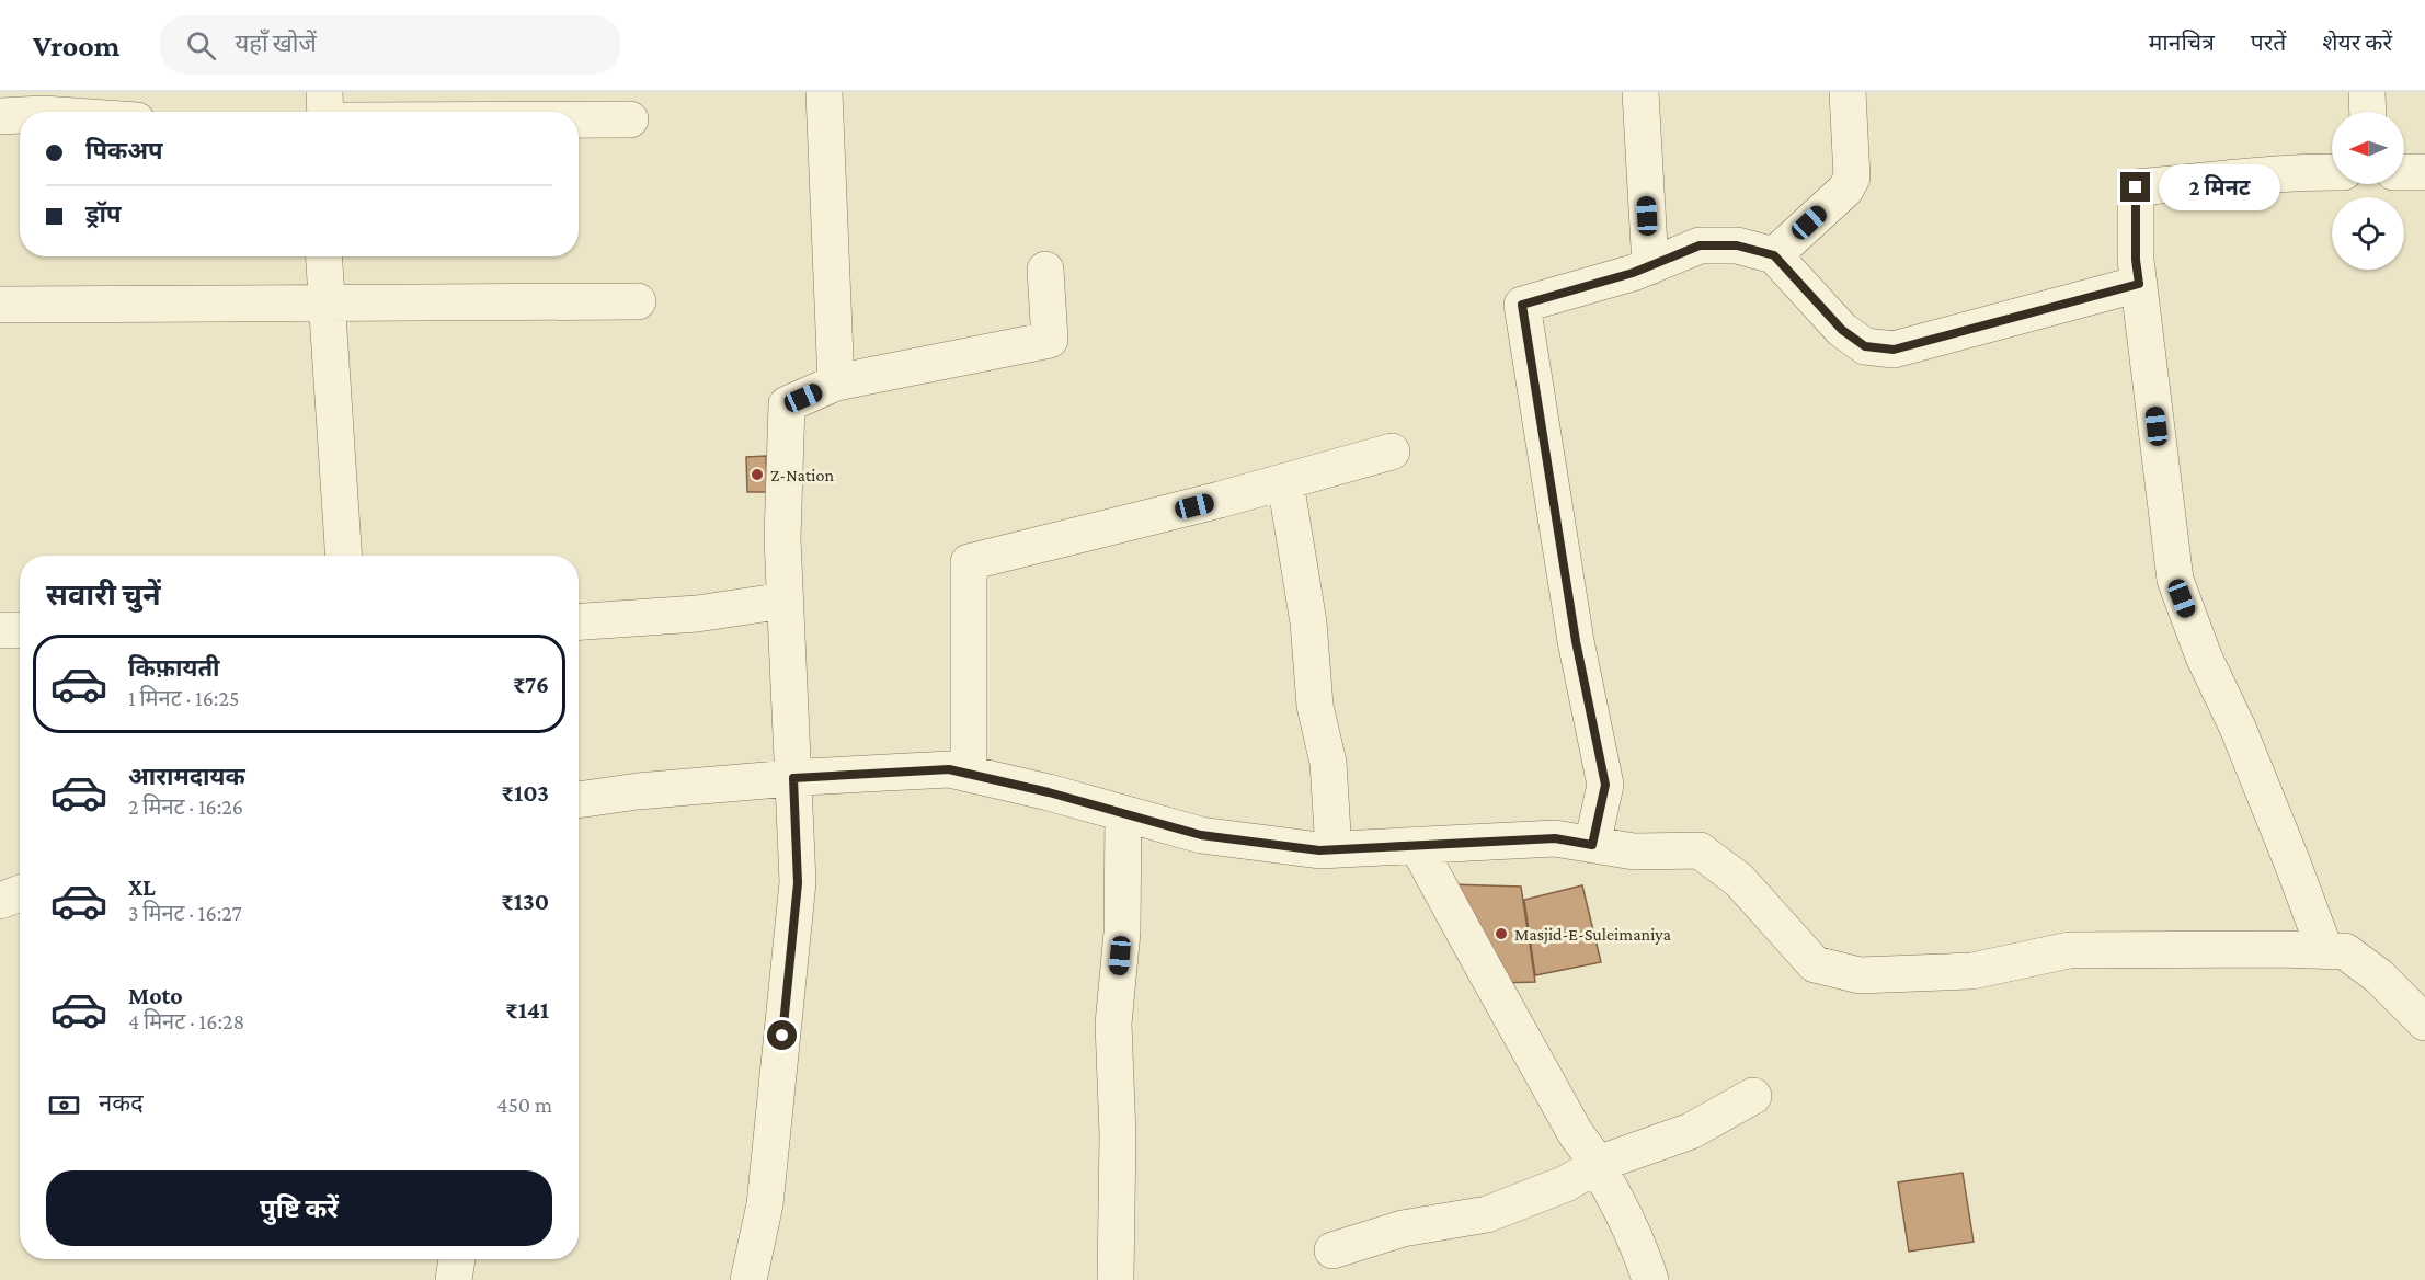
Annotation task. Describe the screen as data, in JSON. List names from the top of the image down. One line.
{"places":["Z-Nation","Masjid-E-Suleimaniya"],"north":"left","page":{"header":"Vroom","search":"यहाँ खोजें","nav":["मानचित्र","परतें","शेयर करें"],"banner":["पिकअप","ड्रॉप"],"bubble":"2 मिनट","heading":"सवारी चुनें","list":[{"name":"किफ़ायती","note":"1 मिनट · 16:25","value":"₹76"},{"name":"आरामदायक","note":"2 मिनट · 16:26","value":"₹103"},{"name":"XL","note":"3 मिनट · 16:27","value":"₹130"},{"name":"Moto","note":"4 मिनट · 16:28","value":"₹141"}],"pay":["नकद","450 m"],"buttons":"पुष्टि करें"}}
